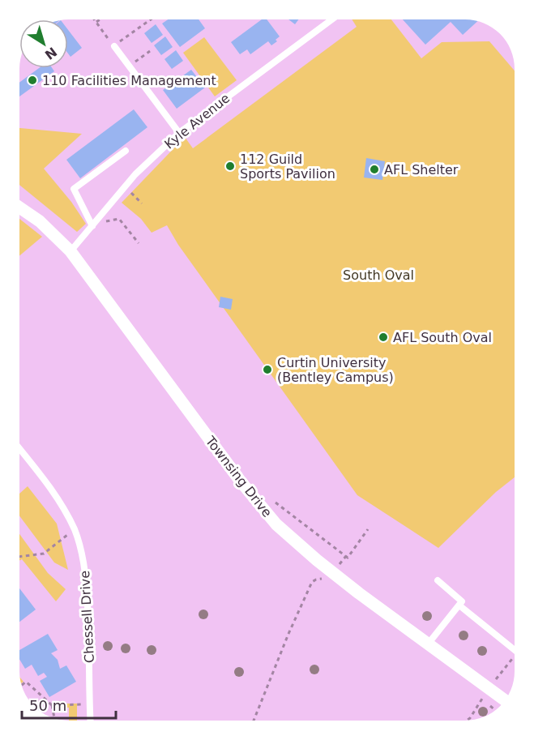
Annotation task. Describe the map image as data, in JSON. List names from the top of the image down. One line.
{"streets":{"street":["Townsing Drive"],"lane":["Kyle Avenue","Chessell Drive"]},"crossings":[["Kyle Avenue","Townsing Drive"]],"parks":["South Oval"],"places":["110 Facilities Management","112 Guild Sports Pavilion","AFL Shelter","AFL South Oval","Curtin University (Bentley Campus)"],"scale_bar":"50 m","north":"bottom right"}
